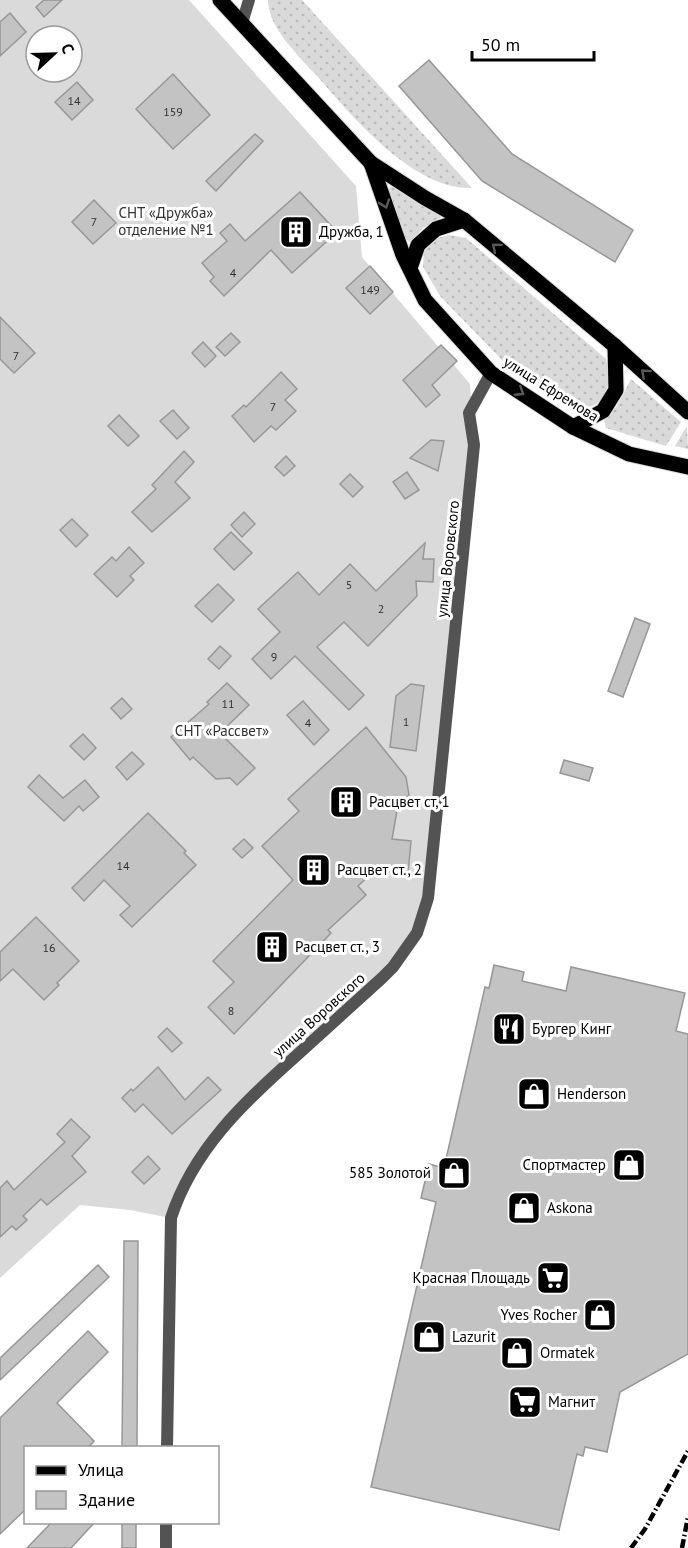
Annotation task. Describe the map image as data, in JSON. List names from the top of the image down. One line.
{"streets":{"main road":["улица Ефремова"],"street":["улица Воровского"]},"crossings":[["улица Ефремова","улица Воровского"]],"parks":["СНТ «Дружба» отделение №1","СНТ «Рассвет»"],"places":{"building":["Дружба, 1","Расцвет ст, 1","Расцвет ст., 2","Расцвет ст., 3"],"restaurant":["Бургер Кинг"],"shop":["Henderson","Спортмастер","585 Золотой","Askona","Yves Rocher","Lazurit","Ormatek"],"supermarket":["Красная Площадь","Магнит"]},"house_numbers":["14","159","7","4","149","7","7","5","2","9","11","1","4","14","16","8"],"legend":["Улица","Здание"],"scale_bar":"50 m","north":"right"}
